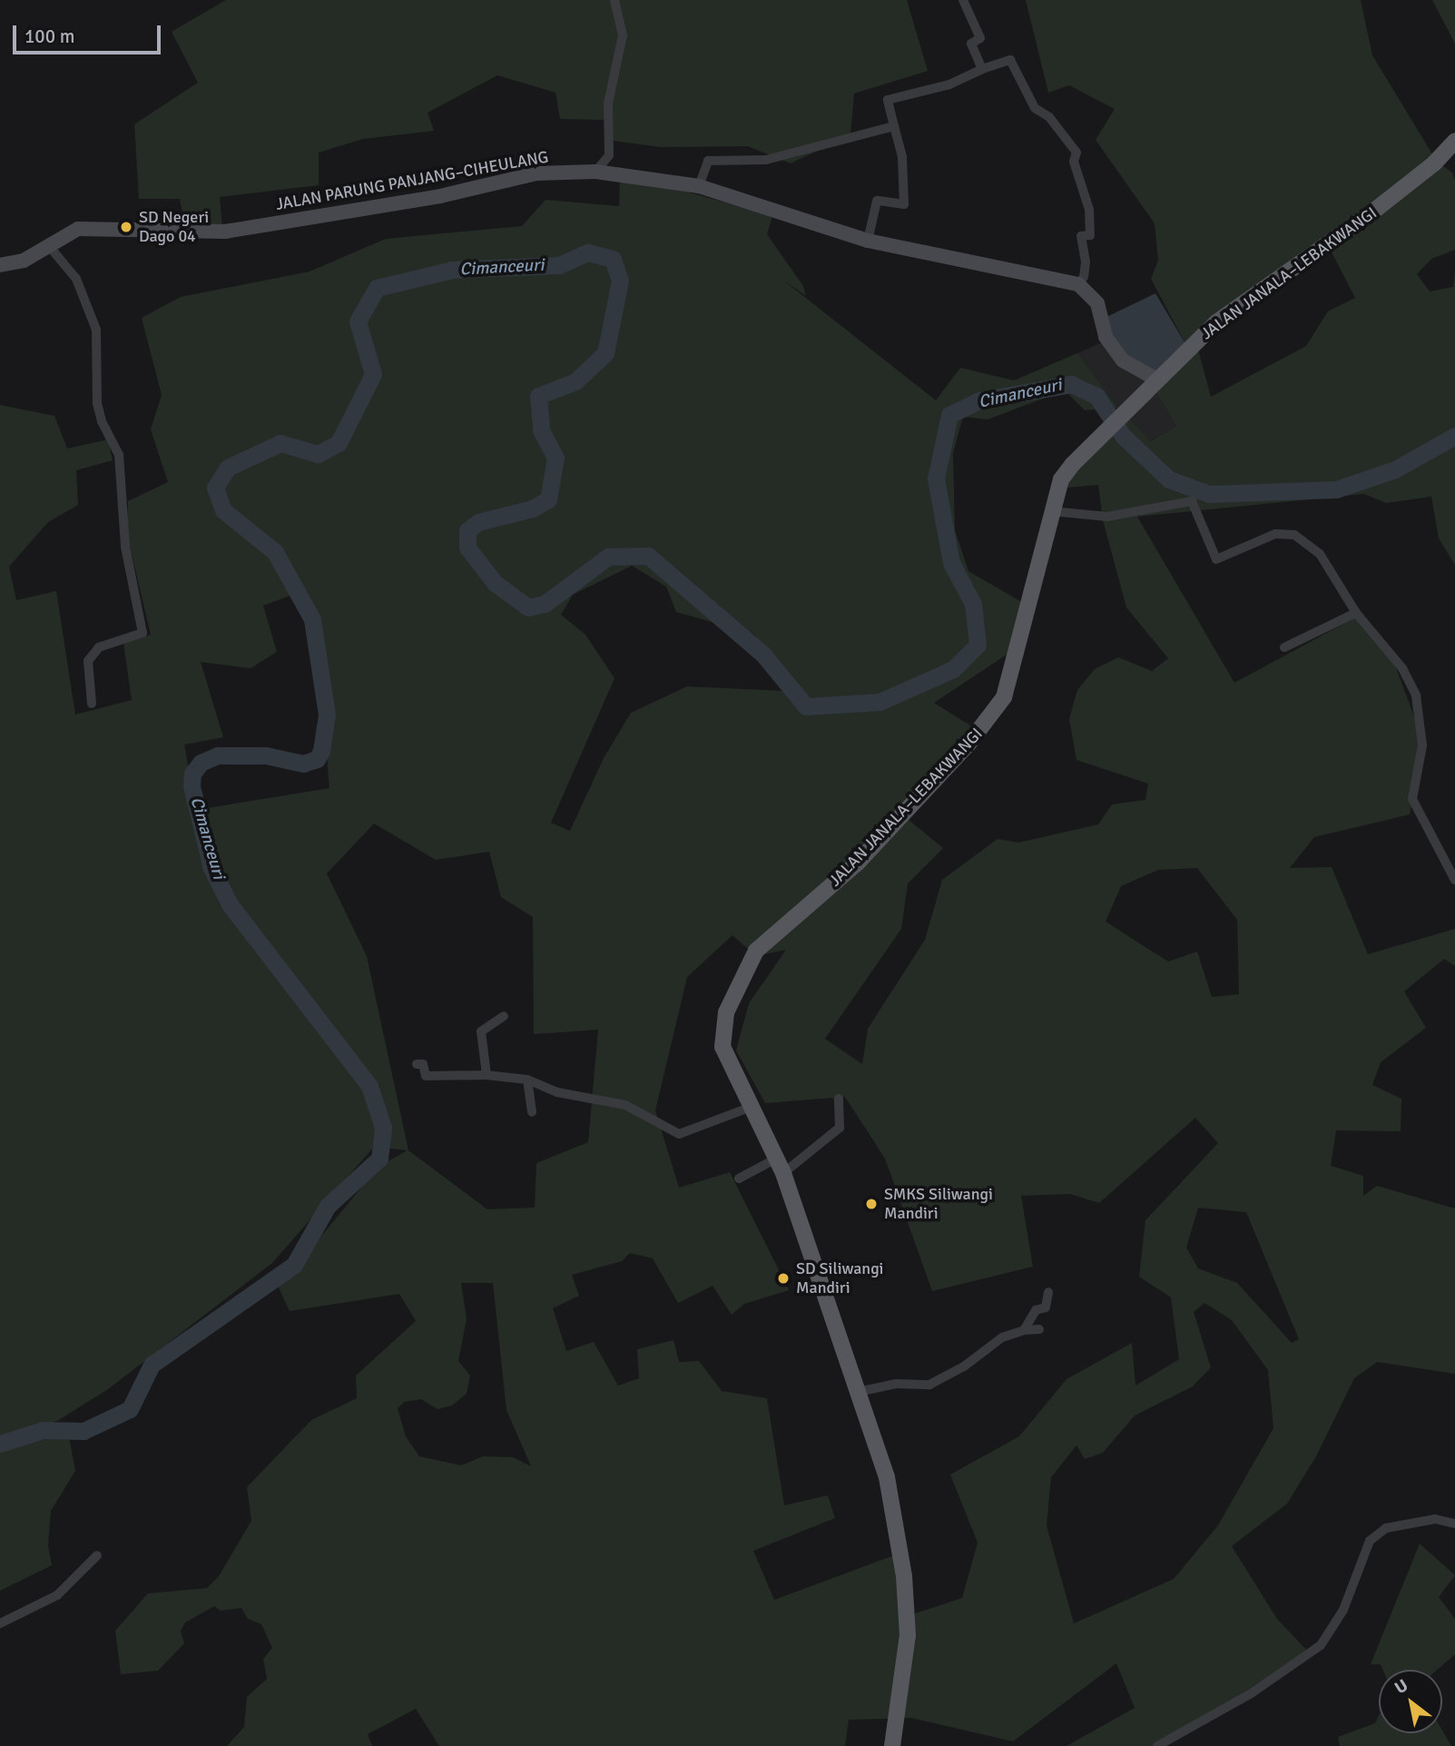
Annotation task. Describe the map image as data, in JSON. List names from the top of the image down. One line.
{"streets":{"main road":["JALAN JANALA–LEBAKWANGI"],"street":["JALAN PARUNG PANJANG–CIHEULANG"]},"water":["Cimanceuri"],"places":["SD Negeri Dago 04","SMKS Siliwangi Mandiri","SD Siliwangi Mandiri"],"scale_bar":"100 m","north":"top left"}
